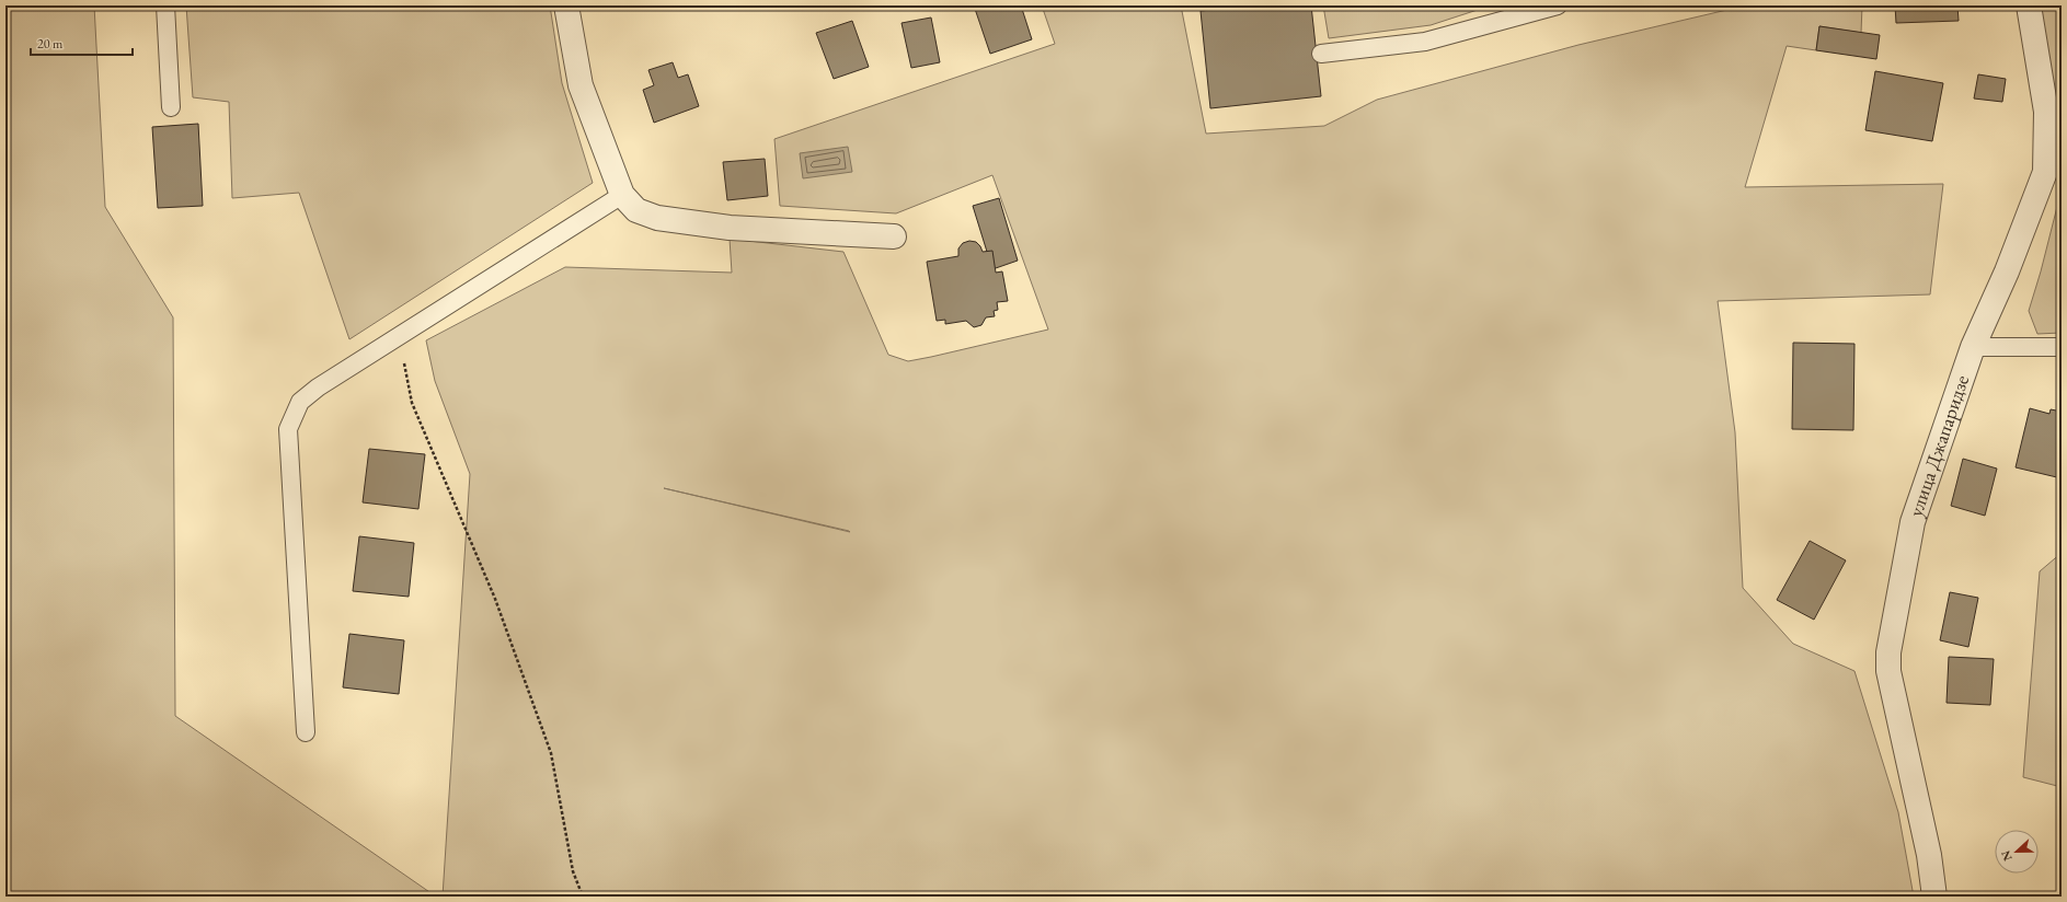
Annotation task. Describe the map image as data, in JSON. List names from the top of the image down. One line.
{"streets":{"street":["улица Джапаридзе"]},"scale_bar":"20 m","north":"left"}
